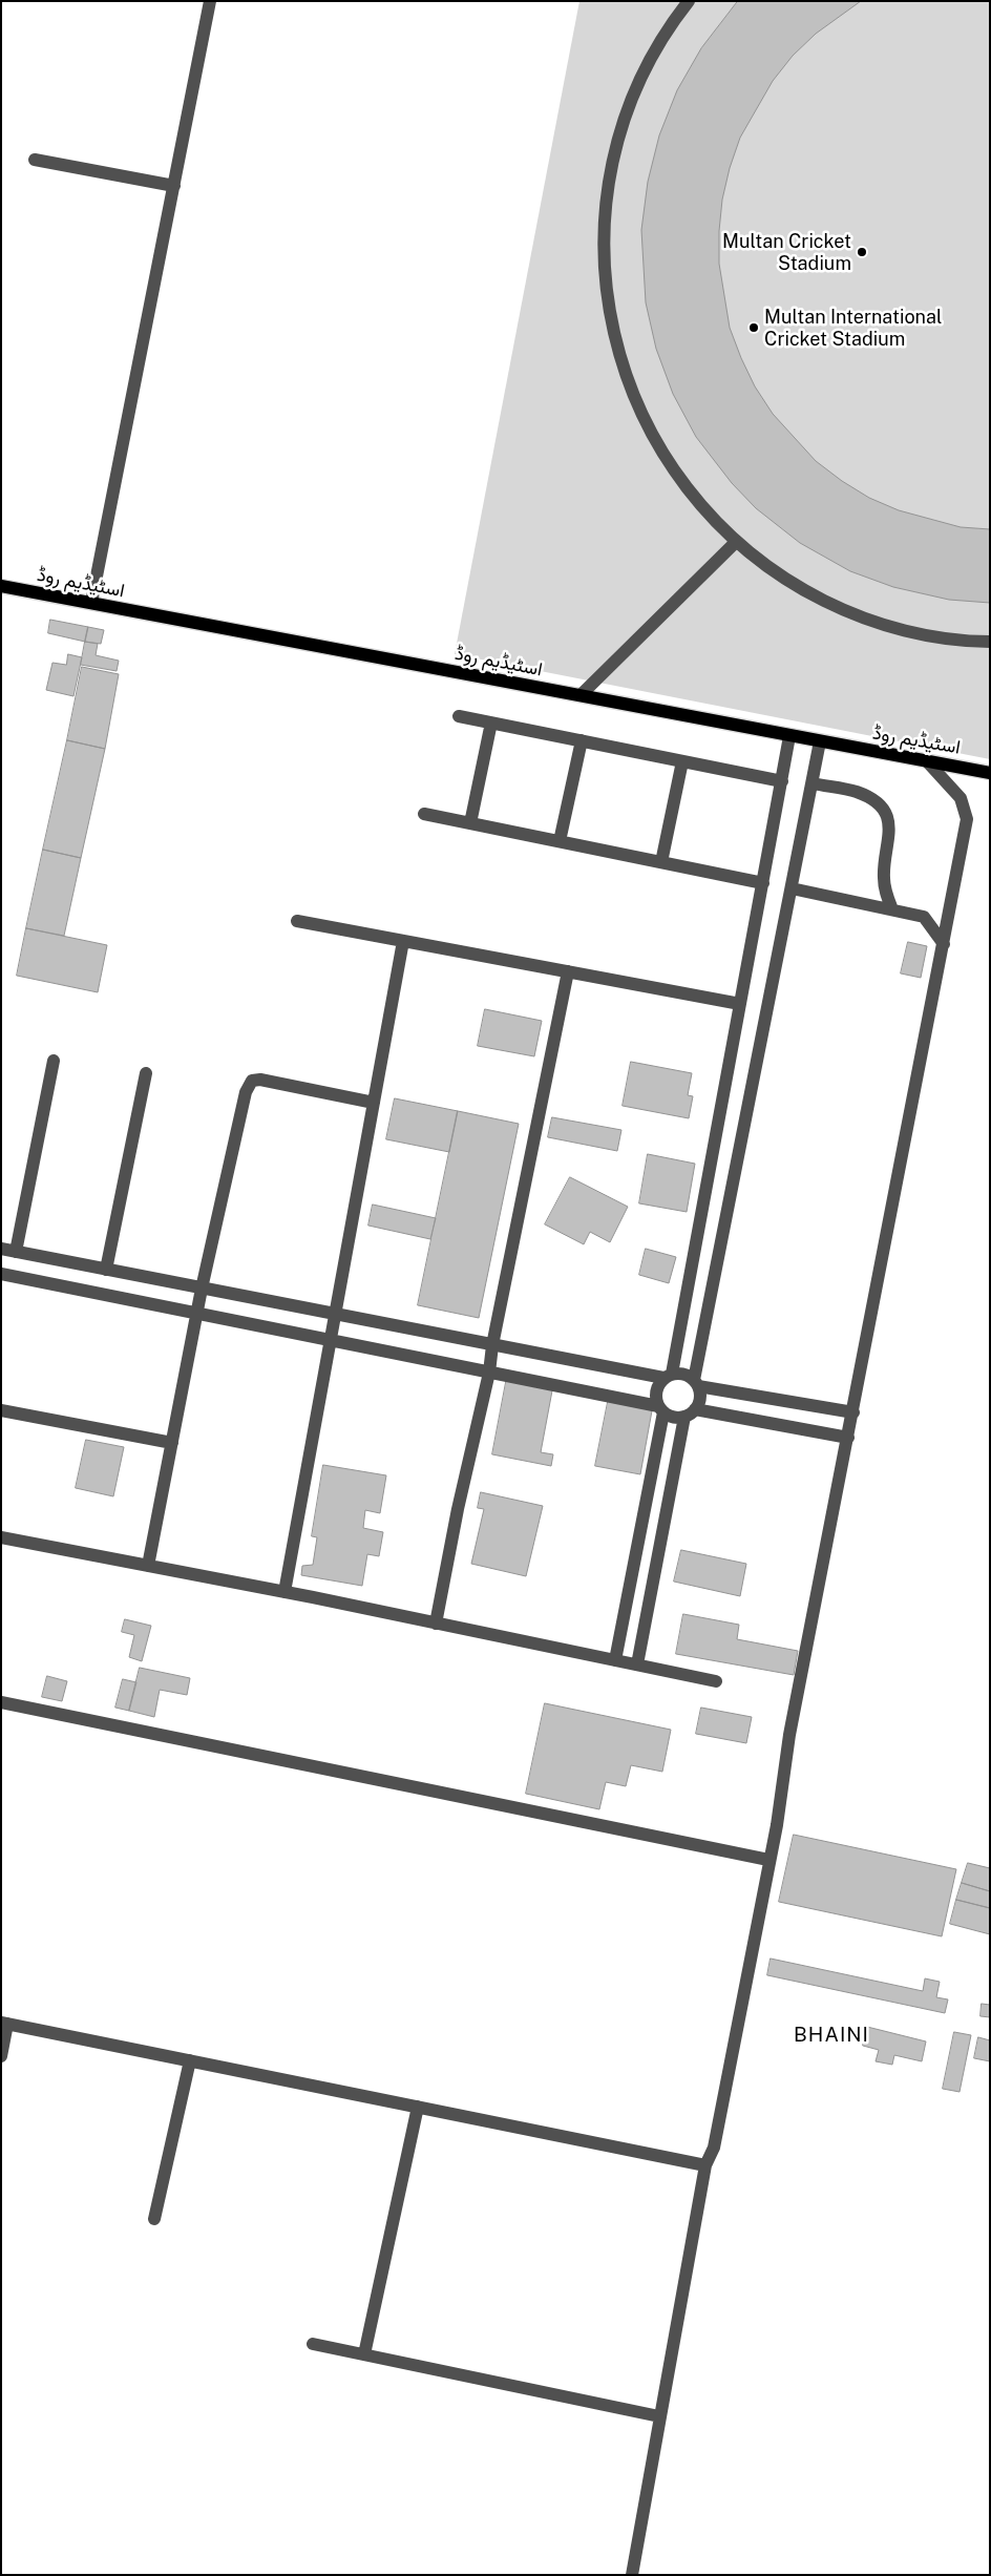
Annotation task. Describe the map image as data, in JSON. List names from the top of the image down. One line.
{"streets":{"main road":["اسٹیڈیم روڈ"]},"districts":["BHAINI"],"places":["Multan Cricket Stadium","Multan International Cricket Stadium"]}
